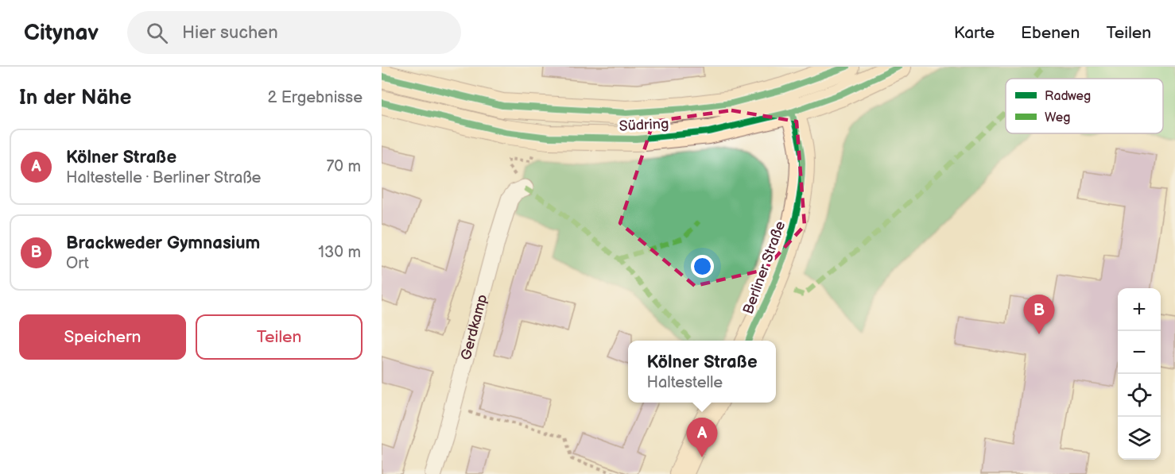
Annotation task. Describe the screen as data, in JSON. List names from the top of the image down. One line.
{"streets":{"main road":["Südring","Berliner Straße"],"street":["Gerdkamp"]},"crossings":[["Südring","Berliner Straße"]],"legend":["Radweg","Weg"],"page":{"header":"Citynav","search":"Hier suchen","nav":["Karte","Ebenen","Teilen"],"heading":["In der Nähe","2 Ergebnisse"],"list":[{"mark":"A","name":"Kölner Straße","note":"Haltestelle · Berliner Straße","value":"70 m"},{"mark":"B","name":"Brackweder Gymnasium","note":"Ort","value":"130 m"}],"map_buttons":["+","−"],"pins":["B","A"],"buttons":["Speichern","Teilen"],"popup":["Kölner Straße","Haltestelle"]}}
